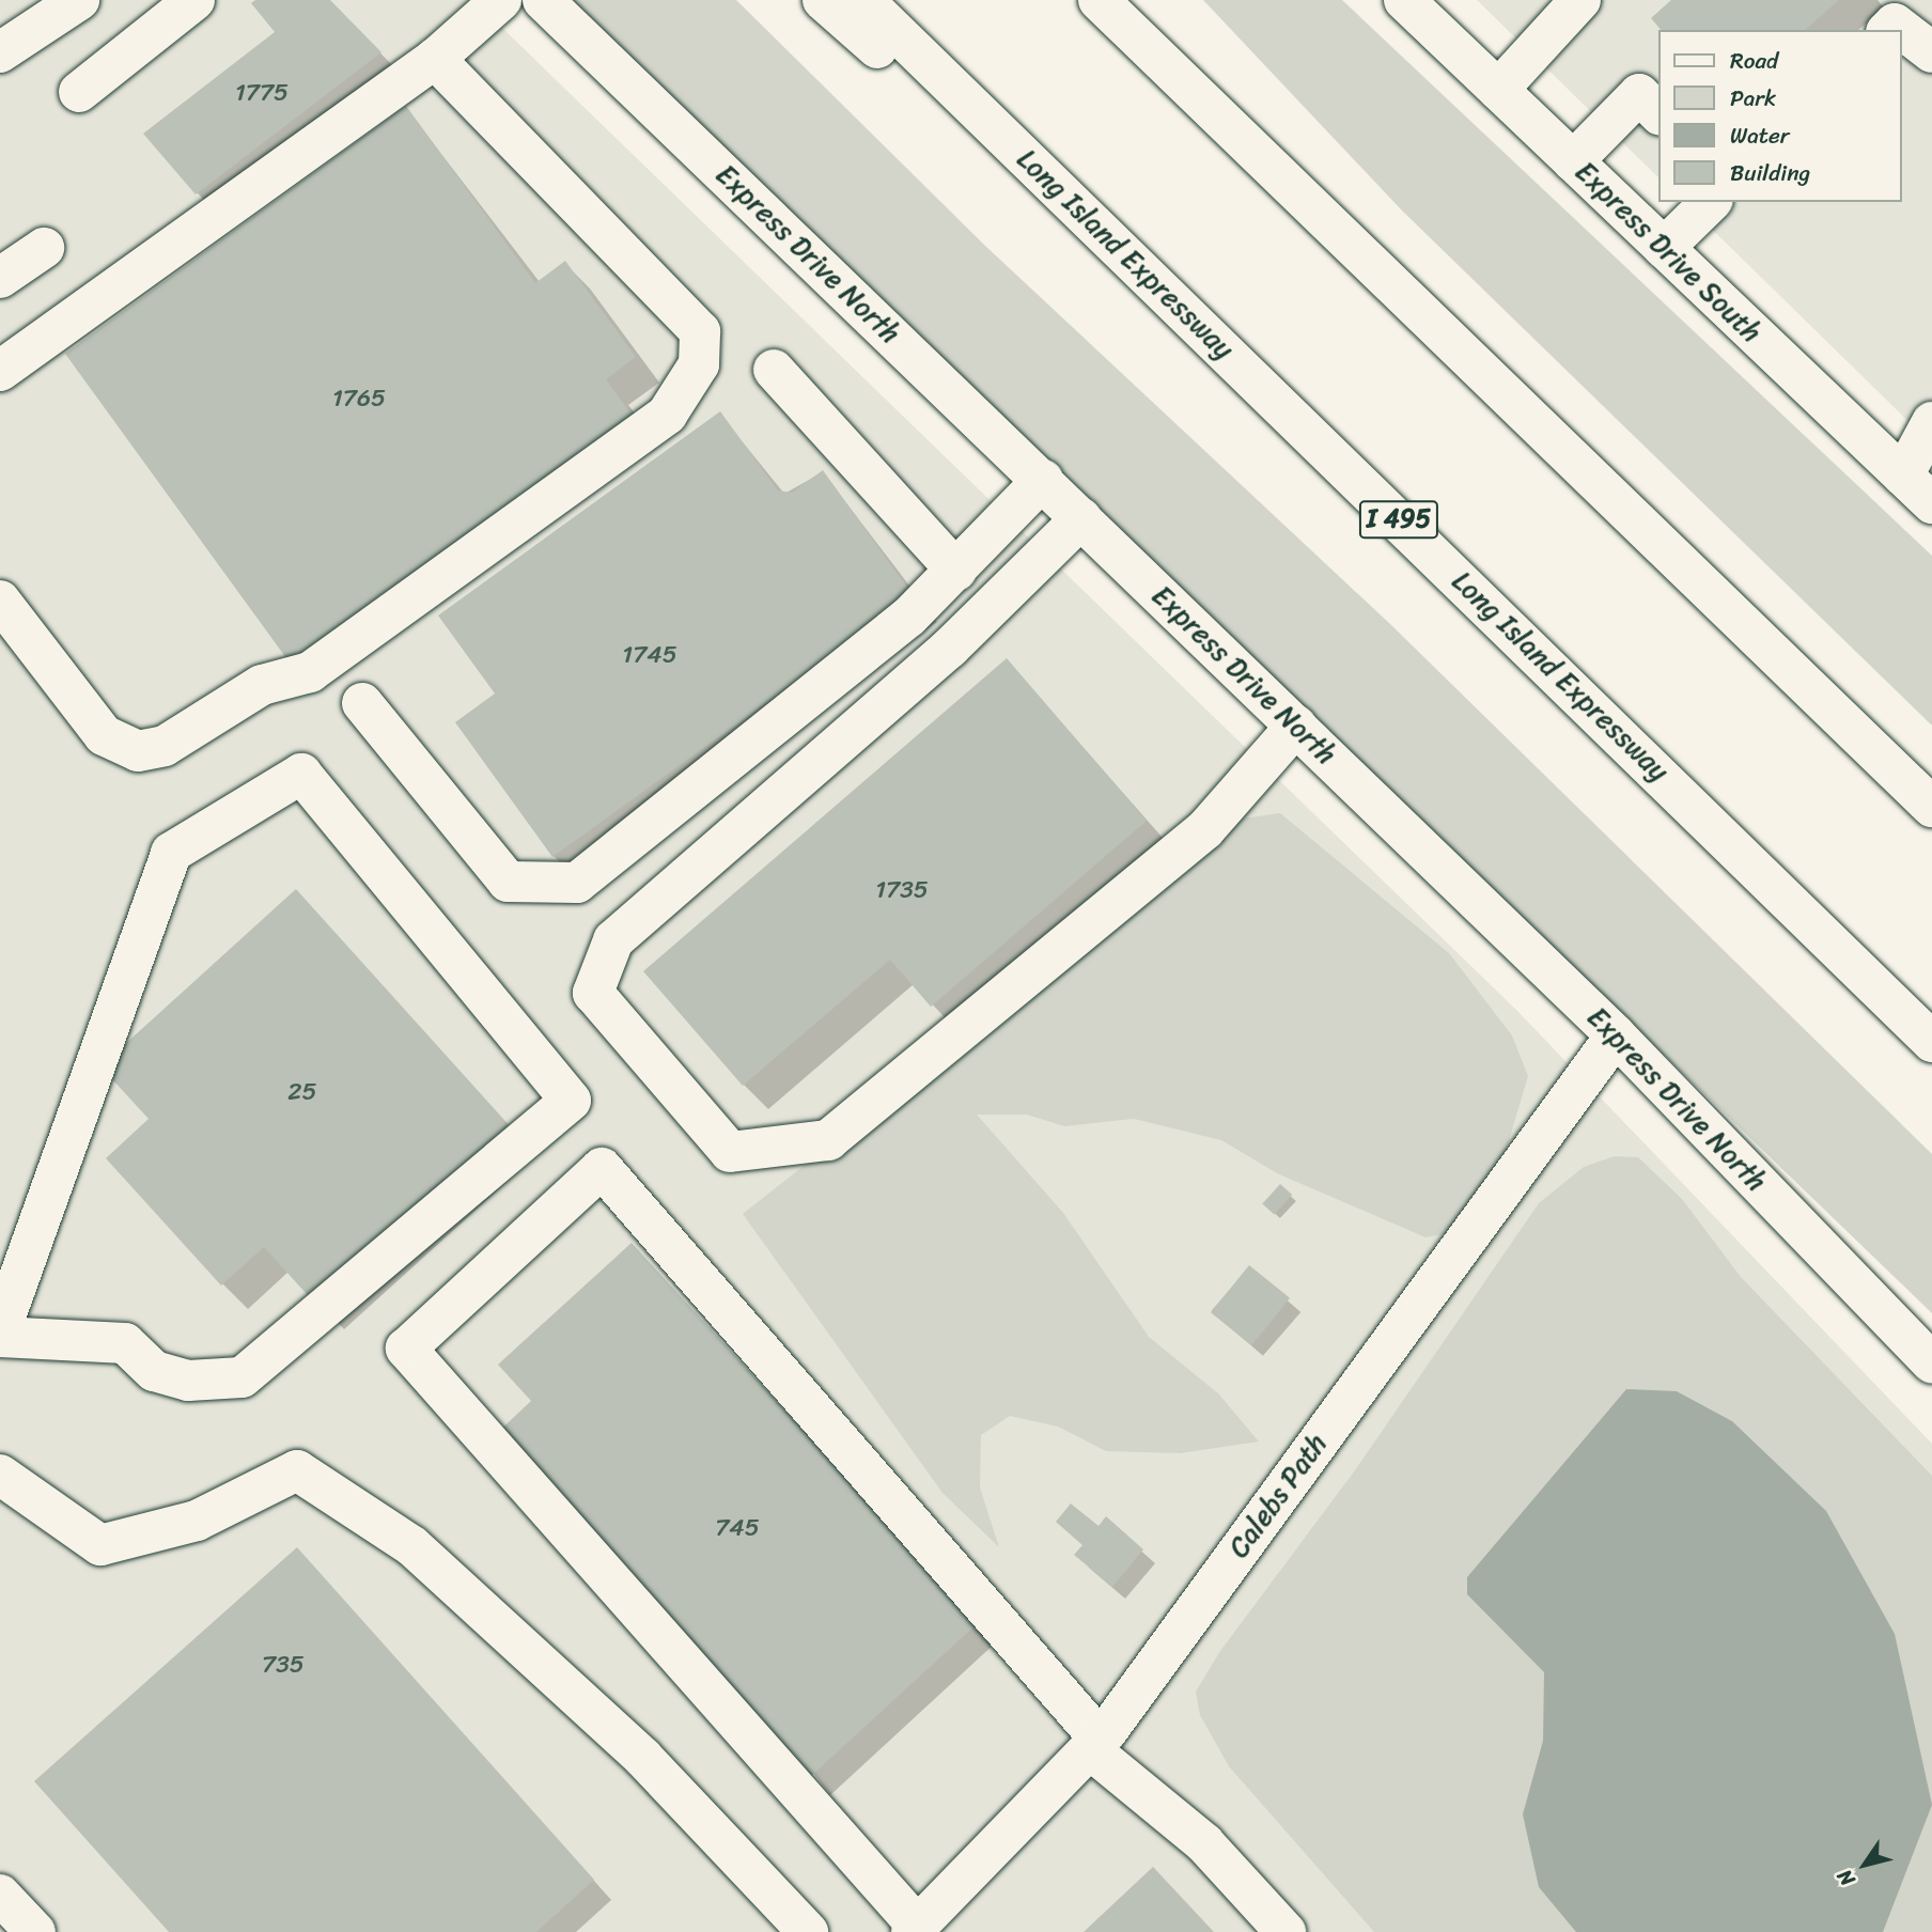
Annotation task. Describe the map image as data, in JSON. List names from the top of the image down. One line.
{"streets":{"main road":["Express Drive South","Express Drive North","Long Island Expressway","I 495","Calebs Path"]},"crossings":[["Express Drive North","Calebs Path"]],"house_numbers":["1775","1765","1745","1735","25","745","735"],"legend":["Road","Park","Water","Building"],"north":"bottom left"}
